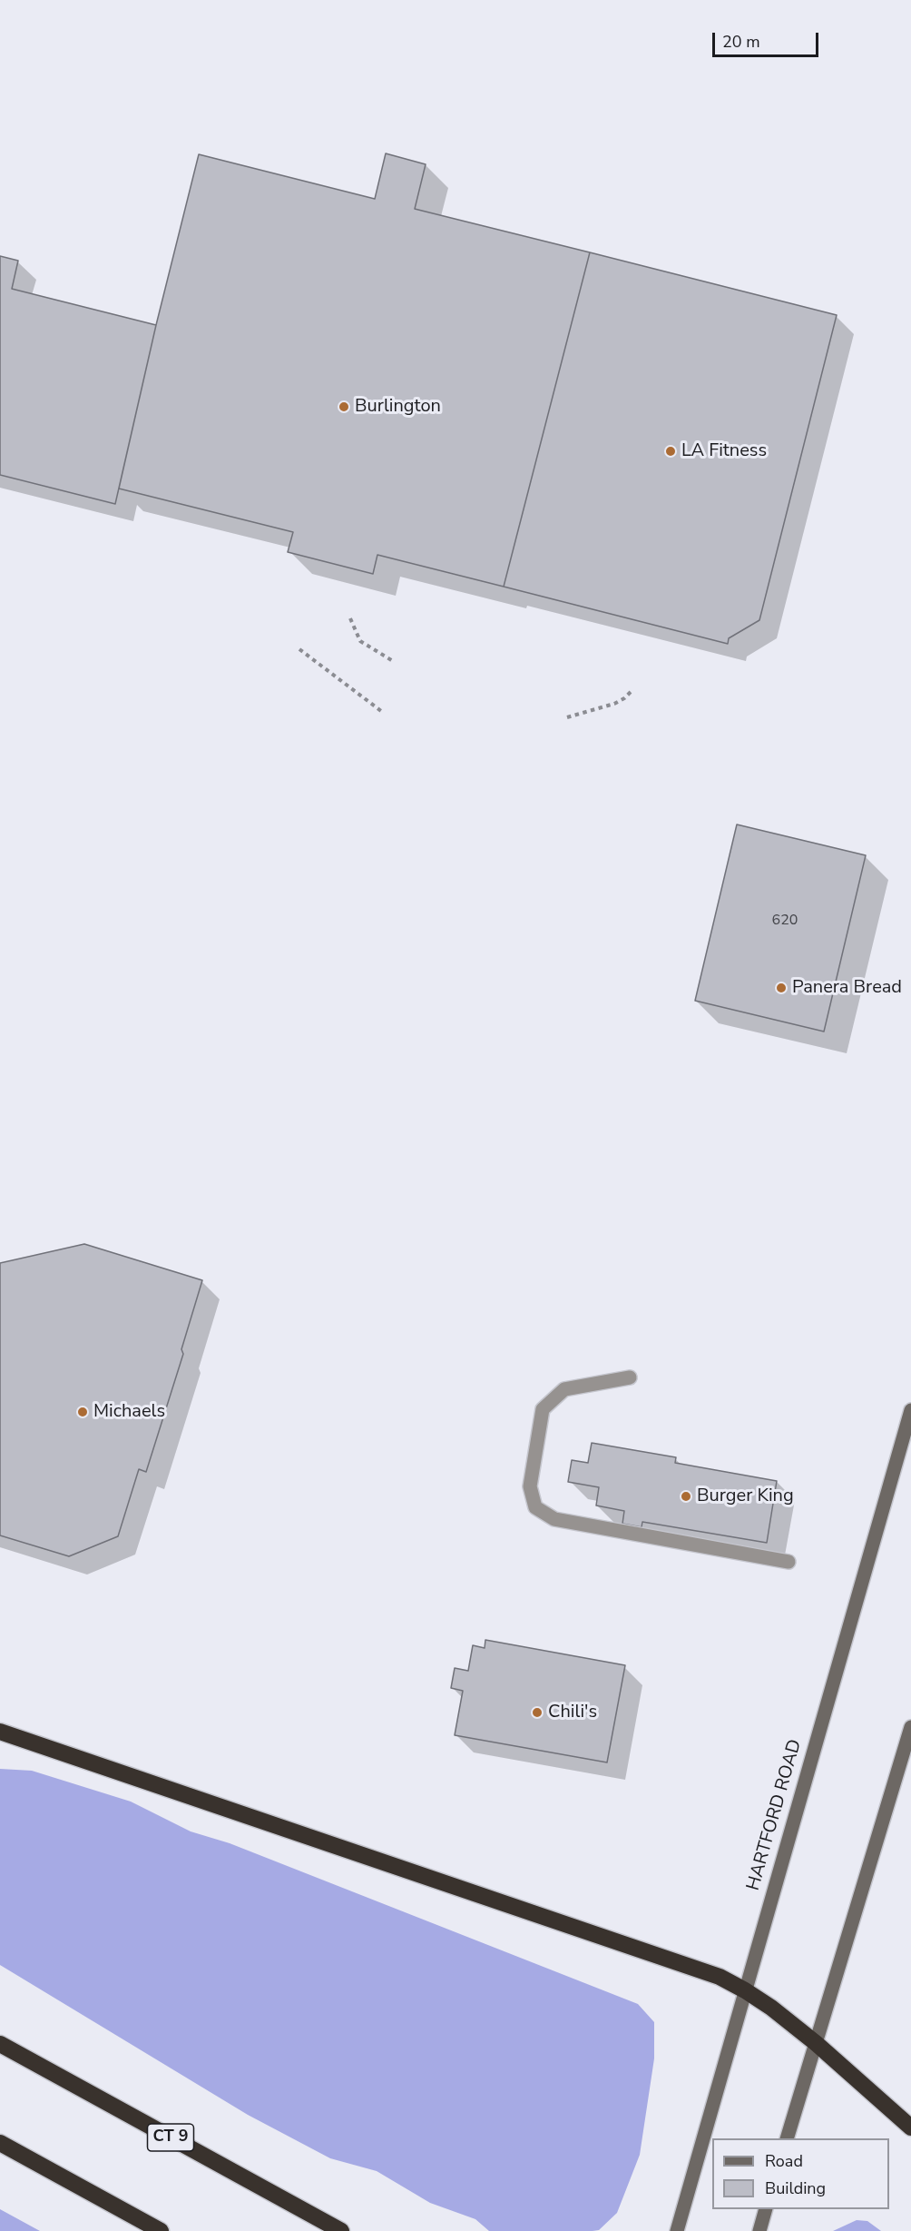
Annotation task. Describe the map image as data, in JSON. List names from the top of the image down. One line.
{"streets":{"highway":["CT 9"],"main road":["HARTFORD ROAD"]},"places":["Burlington","LA Fitness","Panera Bread","Michaels","Burger King","Chili's"],"house_numbers":["620"],"legend":["Road","Building"],"scale_bar":"20 m"}
